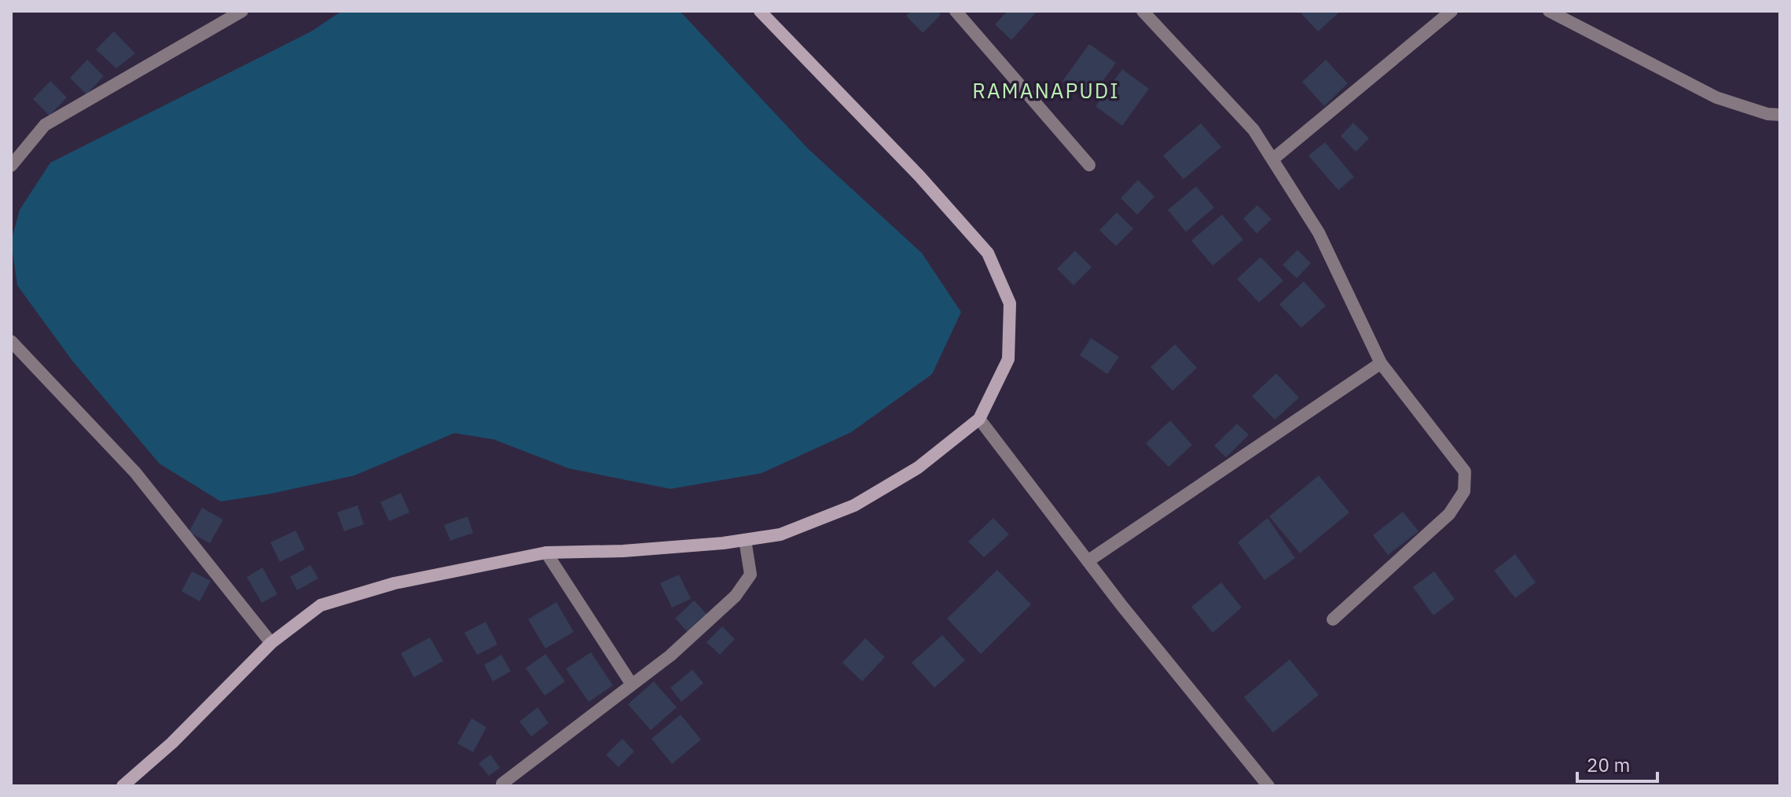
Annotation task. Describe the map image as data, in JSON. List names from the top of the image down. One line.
{"districts":["RAMANAPUDI"],"scale_bar":"20 m"}
